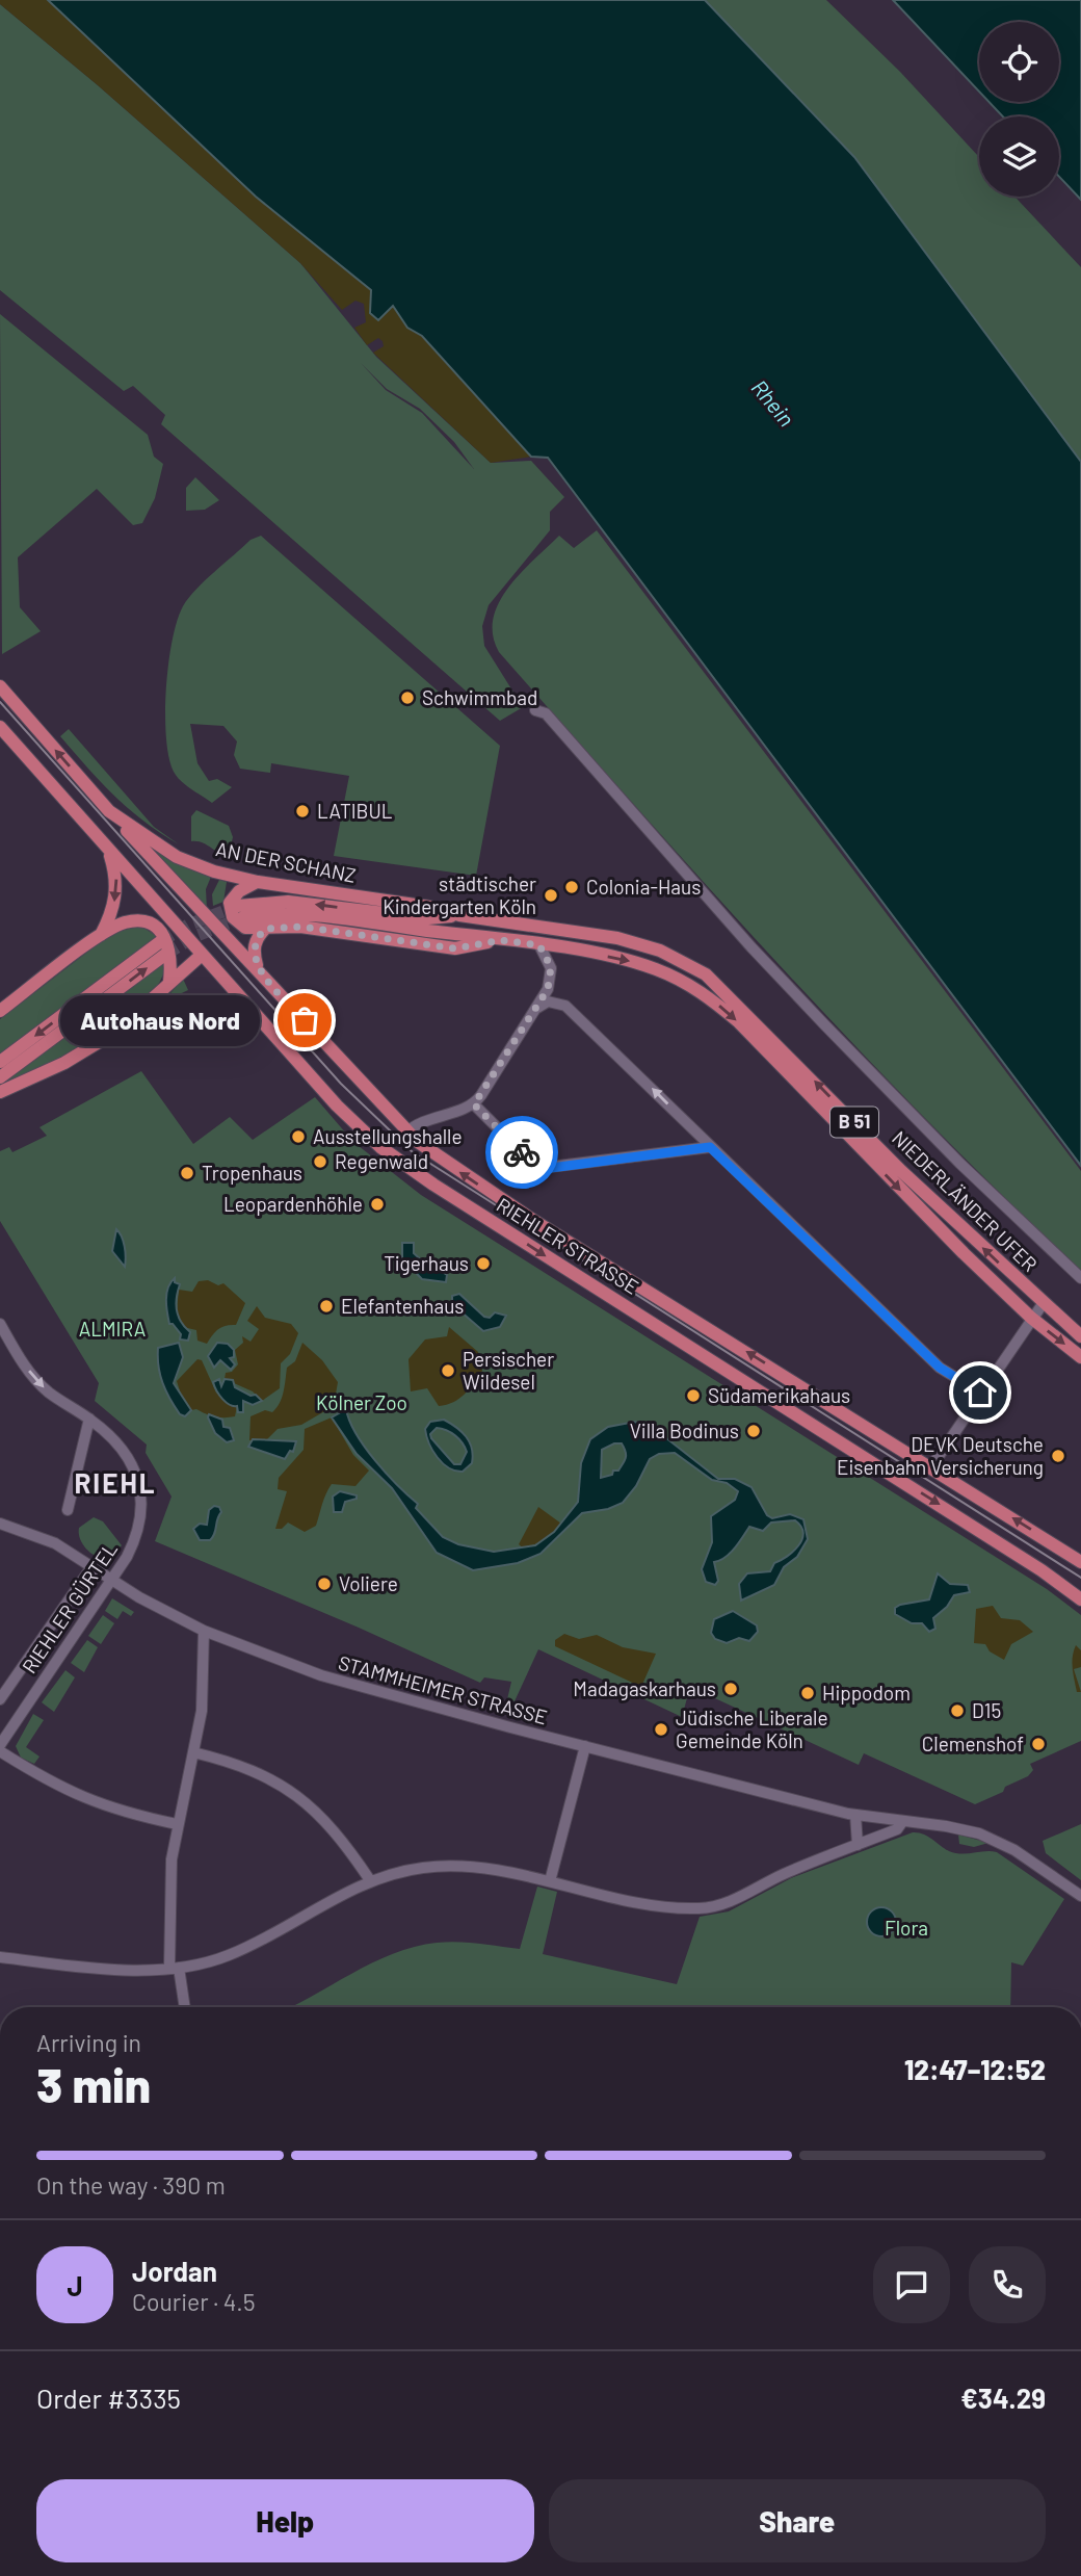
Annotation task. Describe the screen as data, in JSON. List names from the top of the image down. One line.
{"streets":{"main road":["AN DER SCHANZ","B 51","NIEDERLÄNDER UFER","RIEHLER STRASSE"],"street":["RIEHLER GÜRTEL","STAMMHEIMER STRASSE"]},"crossings":[["AN DER SCHANZ","NIEDERLÄNDER UFER"],["AN DER SCHANZ","RIEHLER STRASSE"],["RIEHLER GÜRTEL","STAMMHEIMER STRASSE"]],"districts":["RIEHL"],"water":["Rhein"],"parks":["ALMIRA","Kölner Zoo","Flora"],"places":["Schwimmbad","LATIBUL","Colonia-Haus","städtischer Kindergarten Köln","Autohaus Nord","Ausstellungshalle","Regenwald","Tropenhaus","Leopardenhöhle","Tigerhaus","Elefantenhaus","Persischer Wildesel","Südamerikahaus","Villa Bodinus","DEVK Deutsche Eisenbahn Versicherung","Voliere","Madagaskarhaus","Hippodom","D15","Jüdische Liberale Gemeinde Köln","Clemenshof"],"page":{"bubble":"Autohaus Nord","heading":["3 min","Arriving in","12:47–12:52"],"panel":["Jordan","Courier · 4.5","Order #3335","€34.29"],"bar":"On the way · 390 m","round":"J","buttons":["Help","Share"]}}
